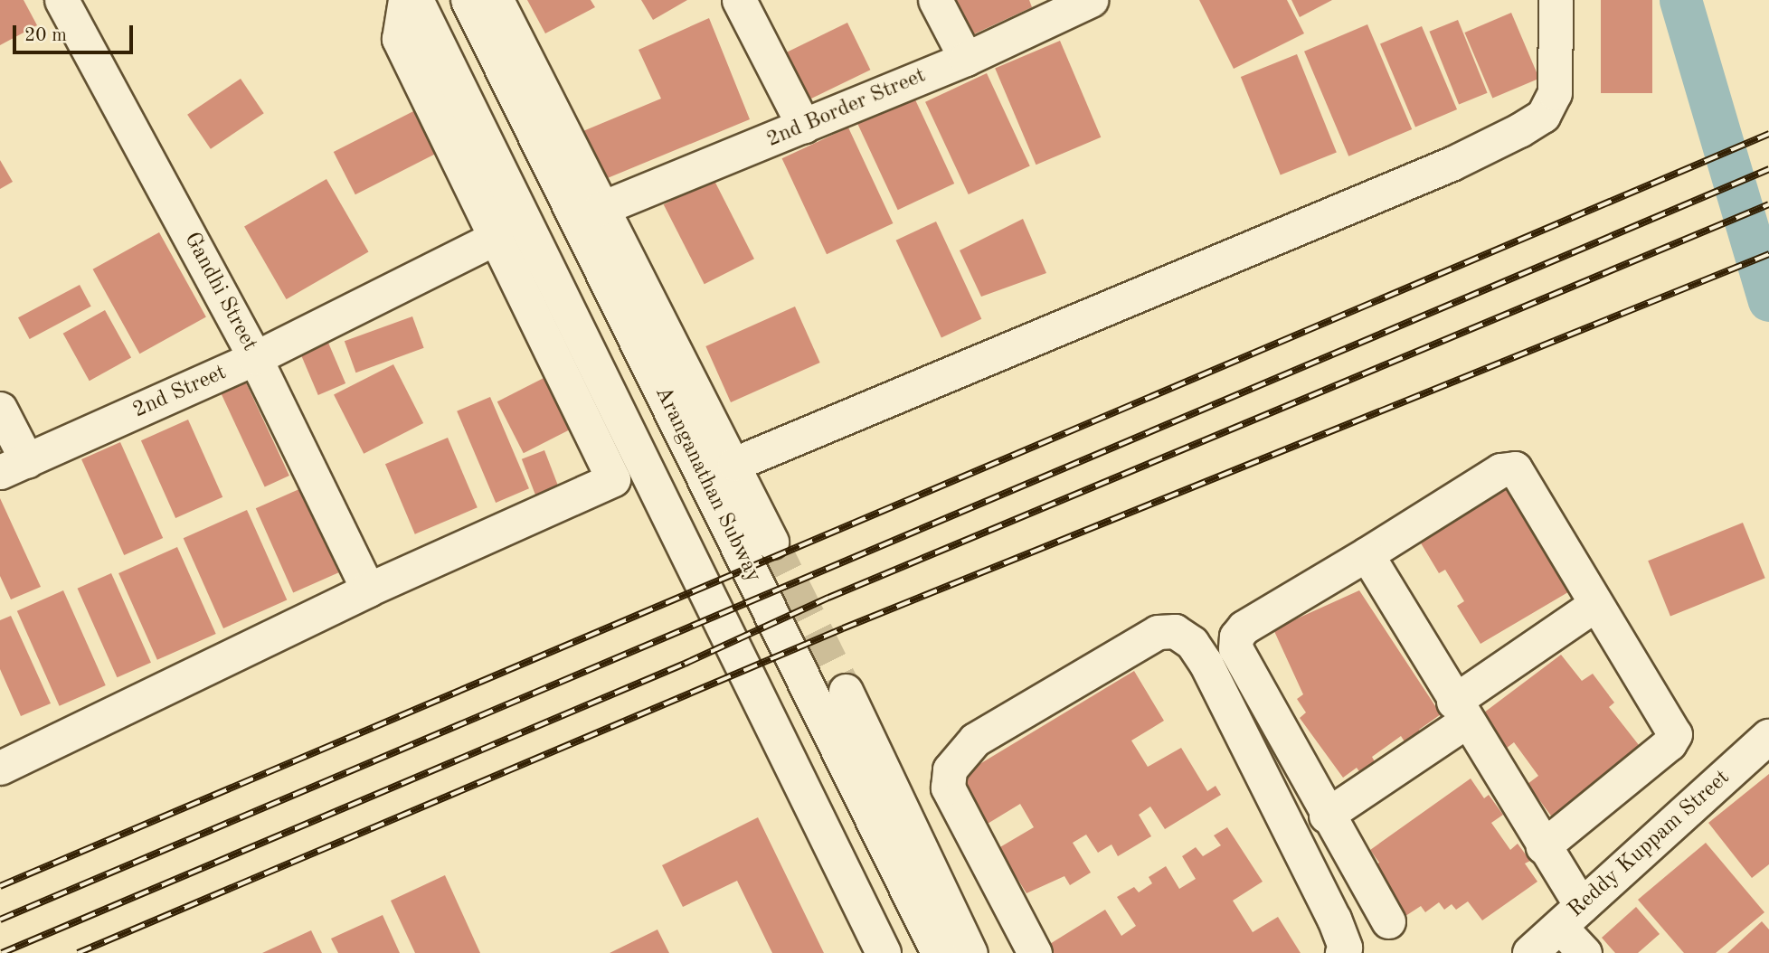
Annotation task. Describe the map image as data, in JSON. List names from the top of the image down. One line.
{"streets":{"main road":["Aranganathan Subway","Reddy Kuppam Street"],"street":["2nd Border Street","Gandhi Street","2nd Street"]},"crossings":[["Gandhi Street","2nd Street"]],"scale_bar":"20 m"}
